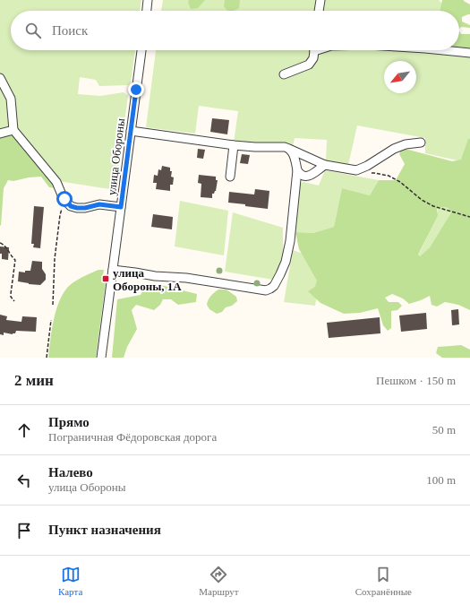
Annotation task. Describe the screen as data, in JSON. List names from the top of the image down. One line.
{"streets":{"street":["улица Обороны"]},"places":{"transit":["улица Обороны, 1А"]},"north":"bottom left","page":{"search":"Поиск","heading":["2 мин","Пешком · 150 m"],"list":[["Прямо","Пограничная Фёдоровская дорога","50 m"],["Налево","улица Обороны","100 m"],"Пункт назначения"],"nav":["Карта","Маршрут","Сохранённые"]}}
